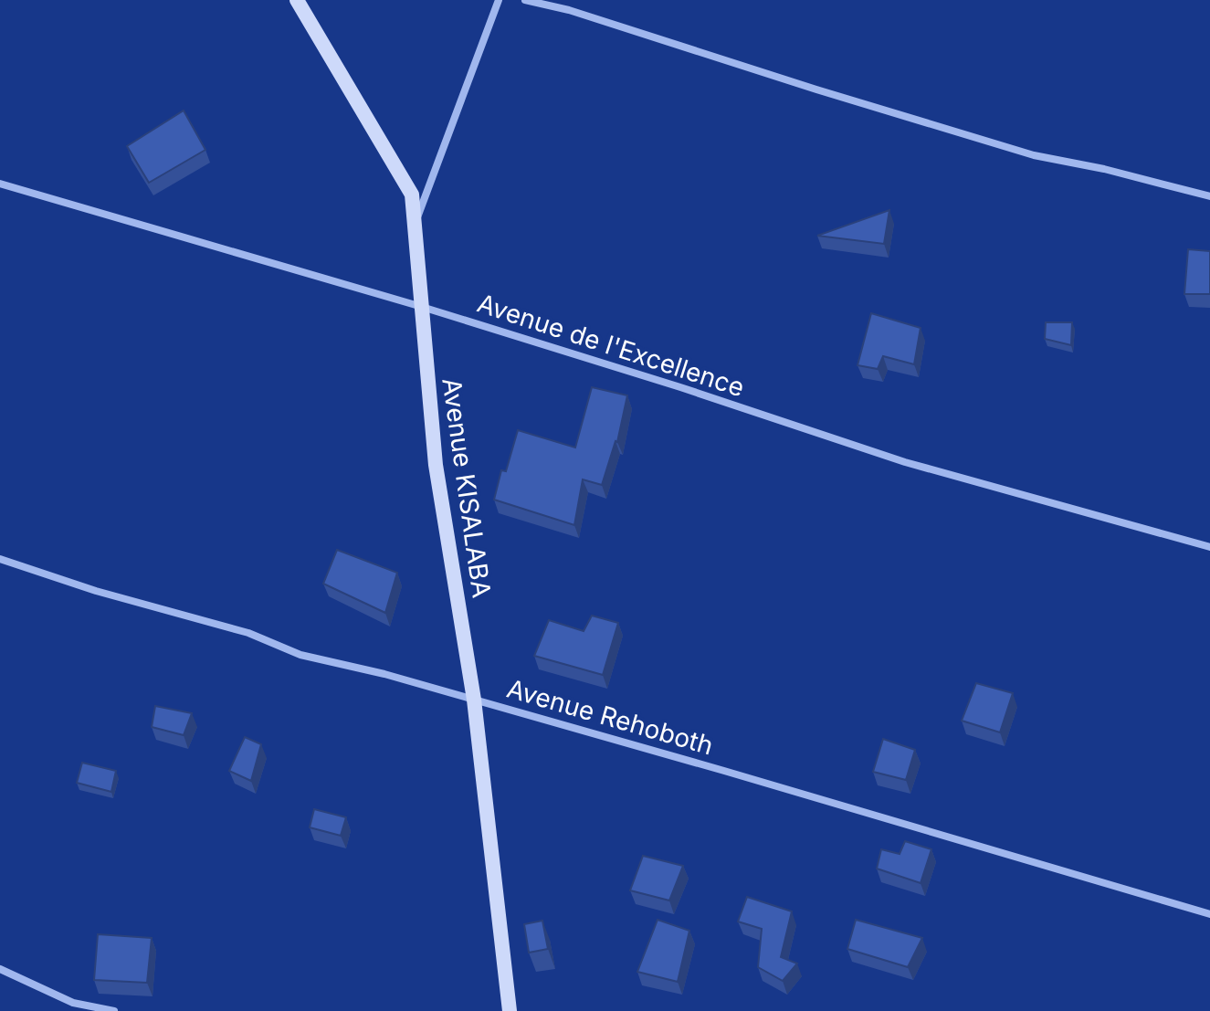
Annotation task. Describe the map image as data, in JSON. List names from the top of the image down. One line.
{"streets":{"street":["Avenue de l'Excellence","Avenue KISALABA","Avenue Rehoboth"]},"crossings":[["Avenue de l'Excellence","Avenue KISALABA"],["Avenue KISALABA","Avenue Rehoboth"]]}
